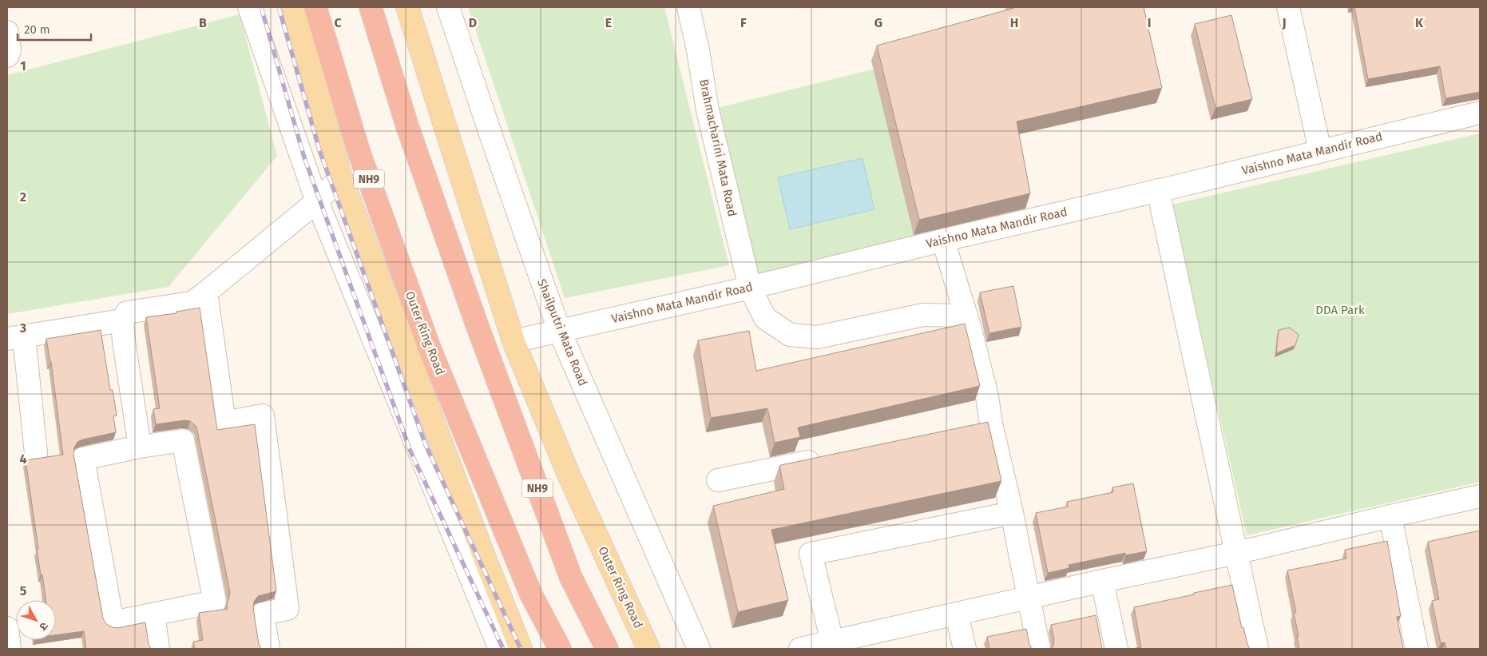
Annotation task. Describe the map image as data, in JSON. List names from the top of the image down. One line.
{"streets":{"highway":["NH9","Outer Ring Road"],"street":["Brahmacharini Mata Road","Vaishno Mata Mandir Road","Shailputri Mata Road"]},"crossings":[["Brahmacharini Mata Road","Vaishno Mata Mandir Road"],["Vaishno Mata Mandir Road","Shailputri Mata Road"],["Vaishno Mata Mandir Road","Outer Ring Road"]],"parks":["DDA Park"],"scale_bar":"20 m","north":"bottom right","grid":{"columns":["B","C","D","E","F","G","H","I","J","K"],"rows":["1","2","3","4","5"]}}
